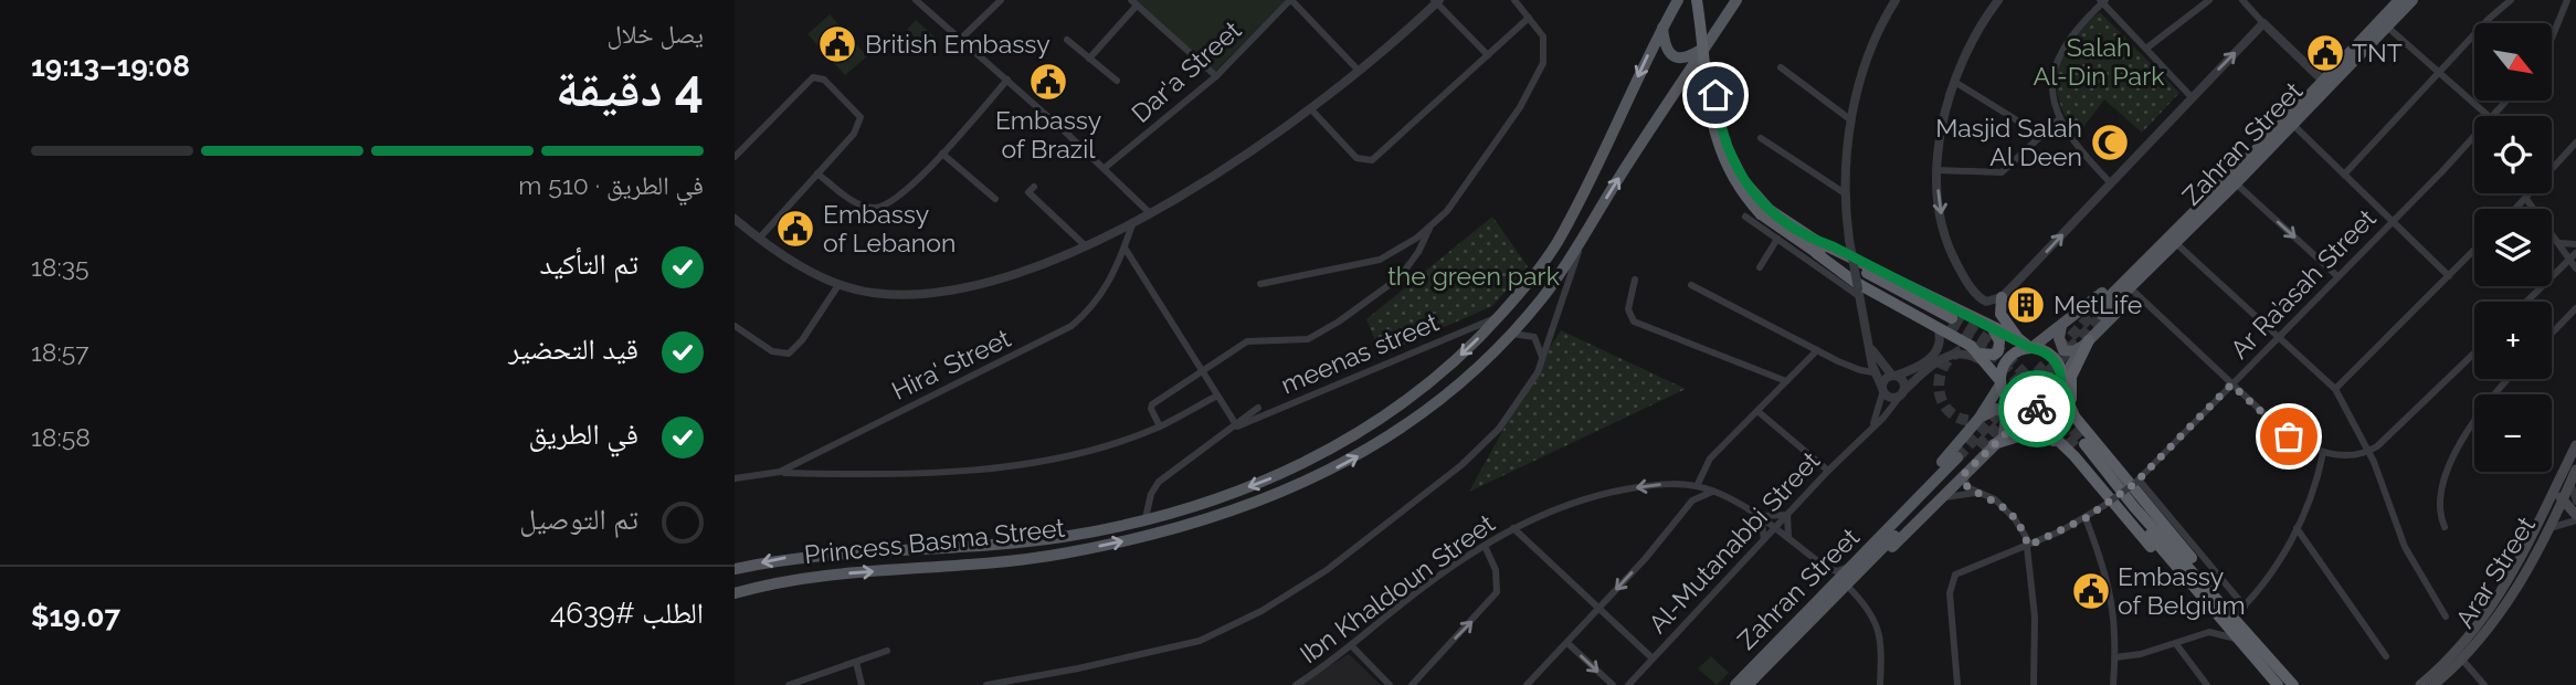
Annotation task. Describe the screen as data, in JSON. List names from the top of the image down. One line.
{"streets":{"main road":["Zahran Street","Princess Basma Street","Arar Street"],"street":["Dar'a Street","Ar Ra’asah Street","meenas street","Hira' Street","Al-Mutanabbi Street","Ibn Khaldoun Street"]},"crossings":[["Zahran Street","Ibn Khaldoun Street"],["meenas street","Princess Basma Street"],["Al-Mutanabbi Street","Ibn Khaldoun Street"]],"parks":["Salah Al-Din Park","the green park"],"places":{"public building":["British Embassy","TNT","Embassy of Brazil","Embassy of Lebanon","Embassy of Belgium"],"mosque":["Masjid Salah Al Deen"],"building":["MetLife"]},"north":"bottom right","page":{"heading":["4 دقيقة","يصل خلال","19:08–19:13"],"panel":["الطلب #4639","$19.07"],"map_buttons":["+","−"],"bar":"في الطريق · 510 m","list":[["تم التأكيد","18:35"],["قيد التحضير","18:57"],["في الطريق","18:58"],"تم التوصيل"]}}
